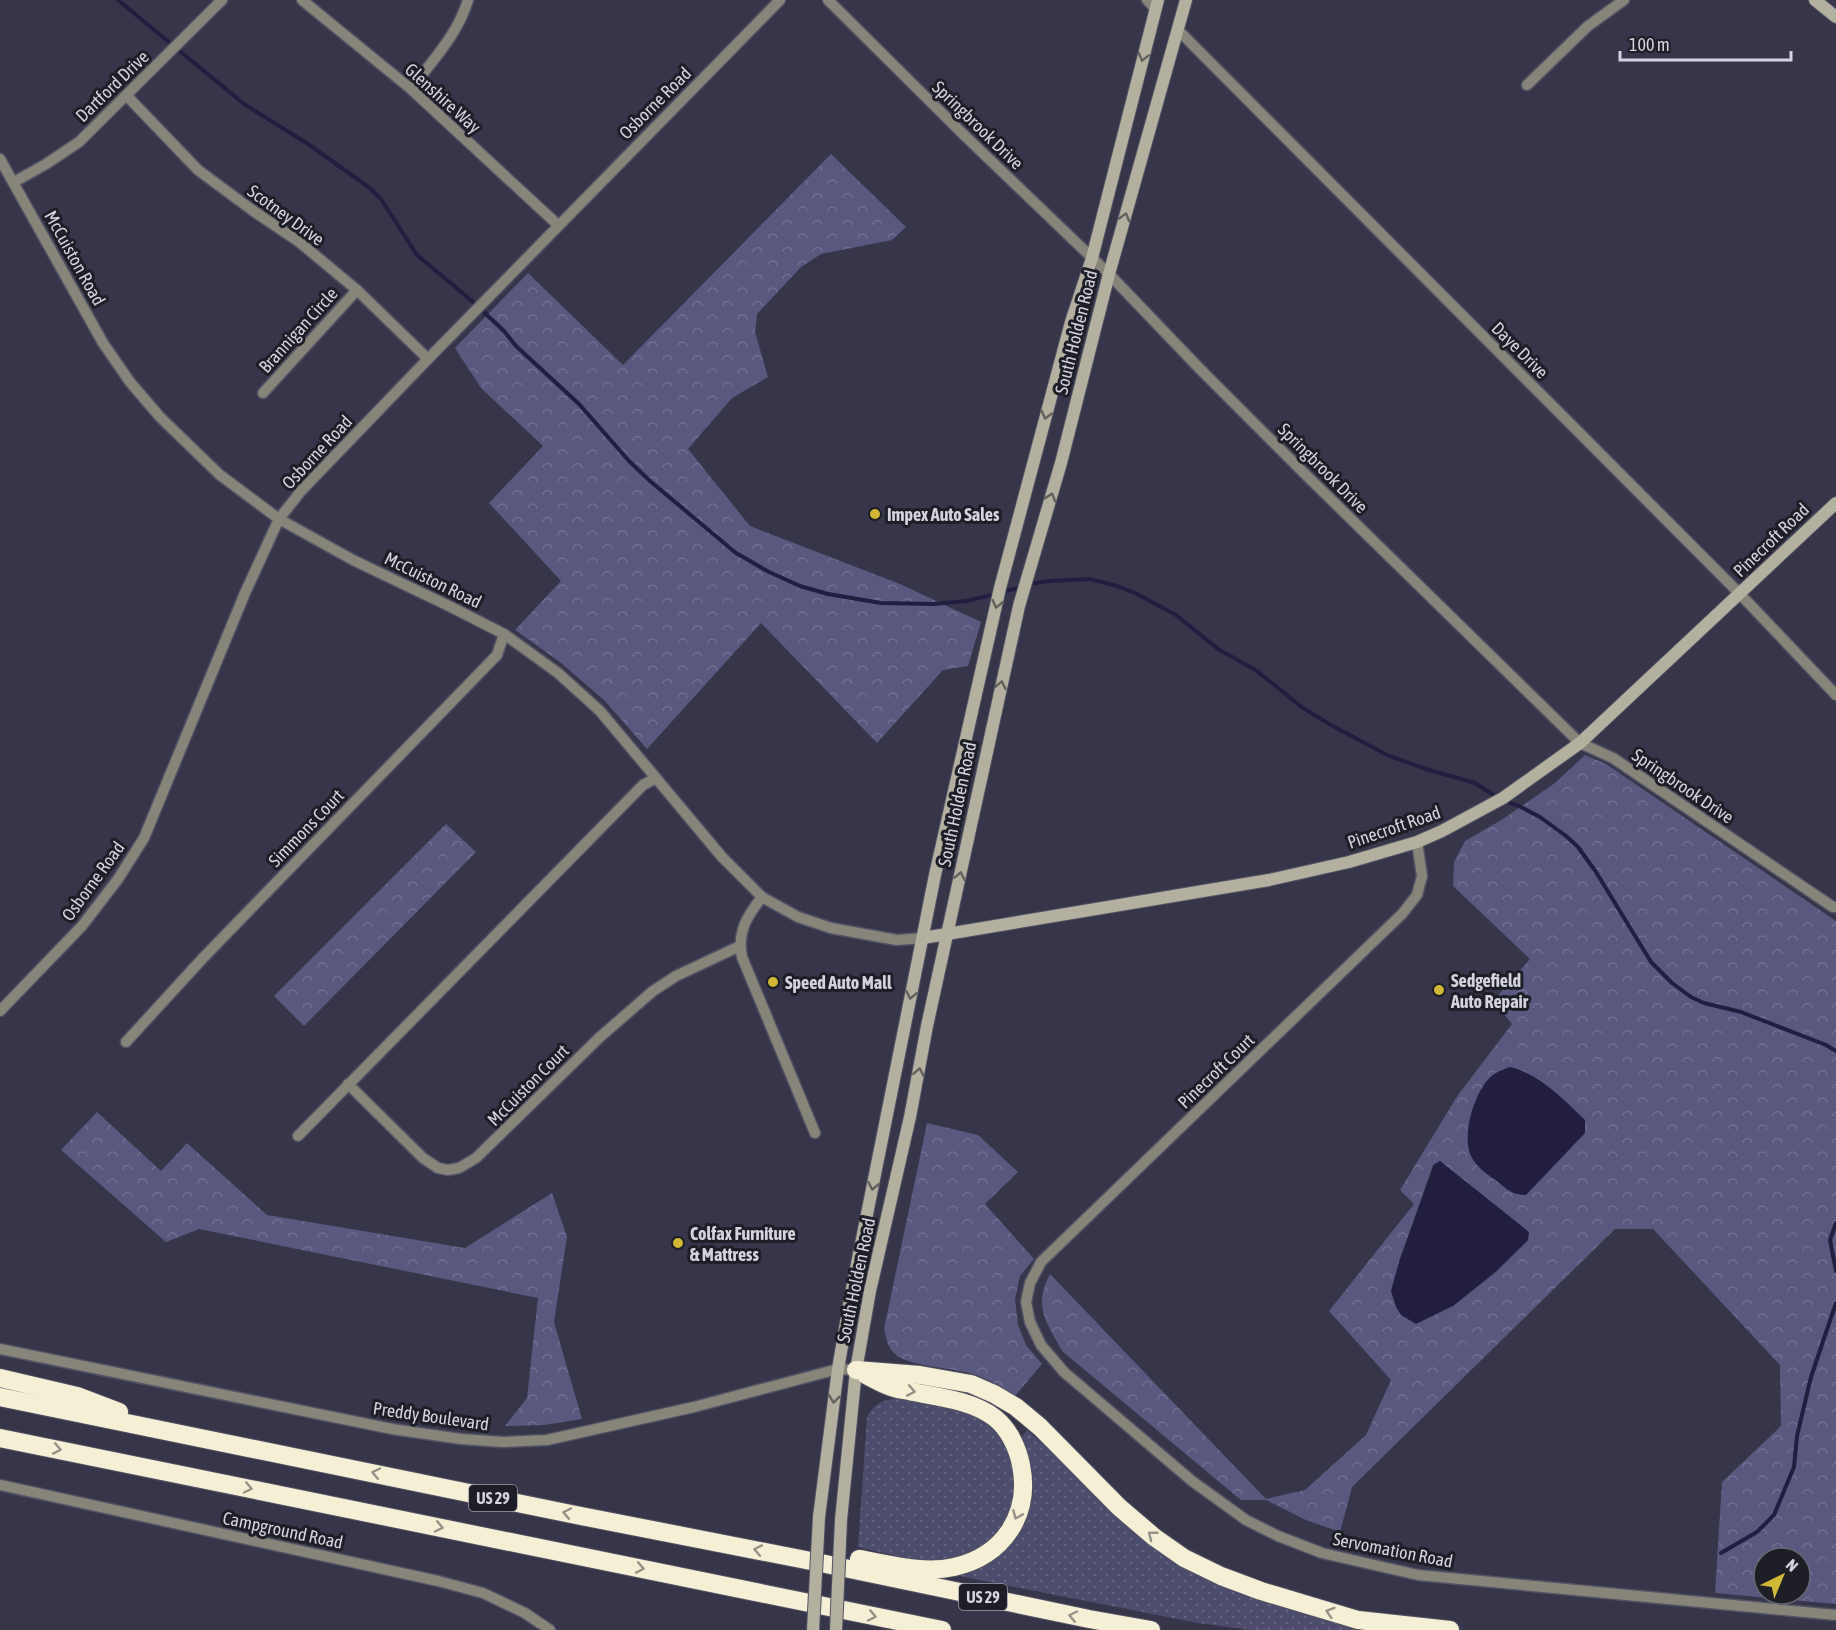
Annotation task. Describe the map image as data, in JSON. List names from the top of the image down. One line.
{"streets":{"highway":["US 29"],"main road":["South Holden Road","Pinecroft Road"],"street":["Dartford Drive","Glenshire Way","Osborne Road","Springbrook Drive","Scotney Drive","McCuiston Road","Brannigan Circle","Daye Drive","Simmons Court","Pinecroft Court","McCuiston Court","Preddy Boulevard","Campground Road","Servomation Road"]},"crossings":[["Dartford Drive","Scotney Drive"],["Dartford Drive","McCuiston Road"],["Glenshire Way","Osborne Road"],["Osborne Road","Scotney Drive"],["Osborne Road","McCuiston Road"],["Springbrook Drive","South Holden Road"],["Springbrook Drive","Pinecroft Road"],["Scotney Drive","Brannigan Circle"],["McCuiston Road","South Holden Road"],["McCuiston Road","Pinecroft Road"],["McCuiston Road","Simmons Court"],["South Holden Road","Daye Drive"],["South Holden Road","Pinecroft Road"],["South Holden Road","Preddy Boulevard"],["Daye Drive","Pinecroft Road"],["Pinecroft Road","Pinecroft Court"],["Pinecroft Court","Servomation Road"]],"places":["Impex Auto Sales","Speed Auto Mall","Sedgefield Auto Repair","Colfax Furniture & Mattress"],"scale_bar":"100 m","north":"top right"}
